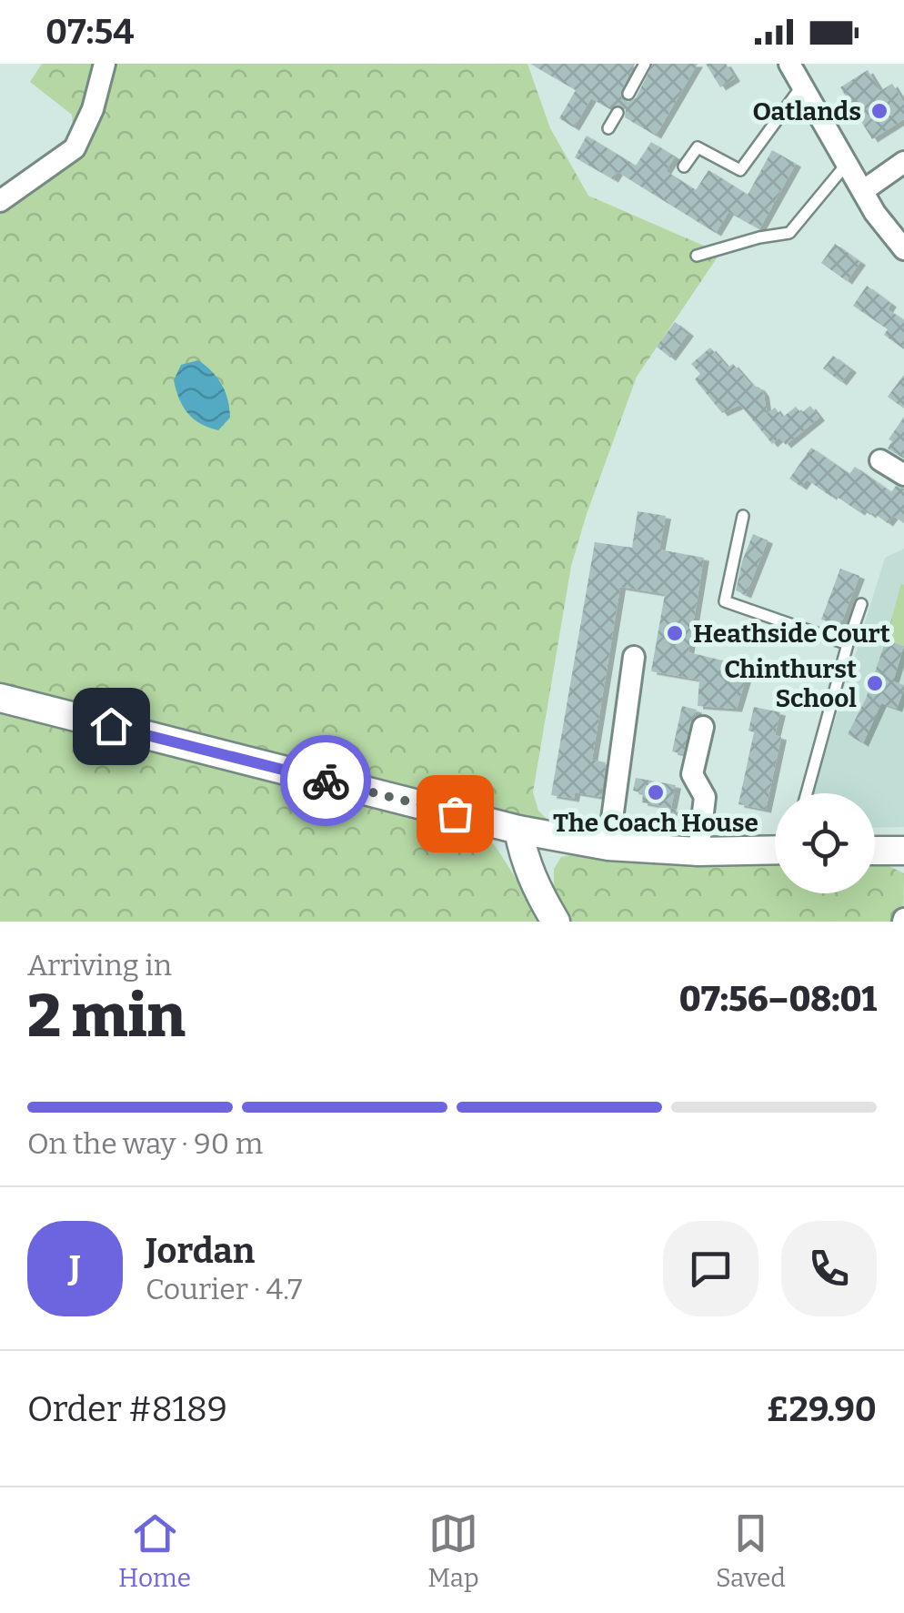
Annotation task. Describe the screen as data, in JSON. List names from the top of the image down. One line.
{"places":["Oatlands","Heathside Court","Chinthurst School","The Coach House"],"page":{"status":"07:54","heading":["2 min","Arriving in","07:56–08:01"],"panel":["Jordan","Courier · 4.7","Order #8189","£29.90"],"bar":"On the way · 90 m","round":"J","tabs":["Home","Map","Saved"]}}
